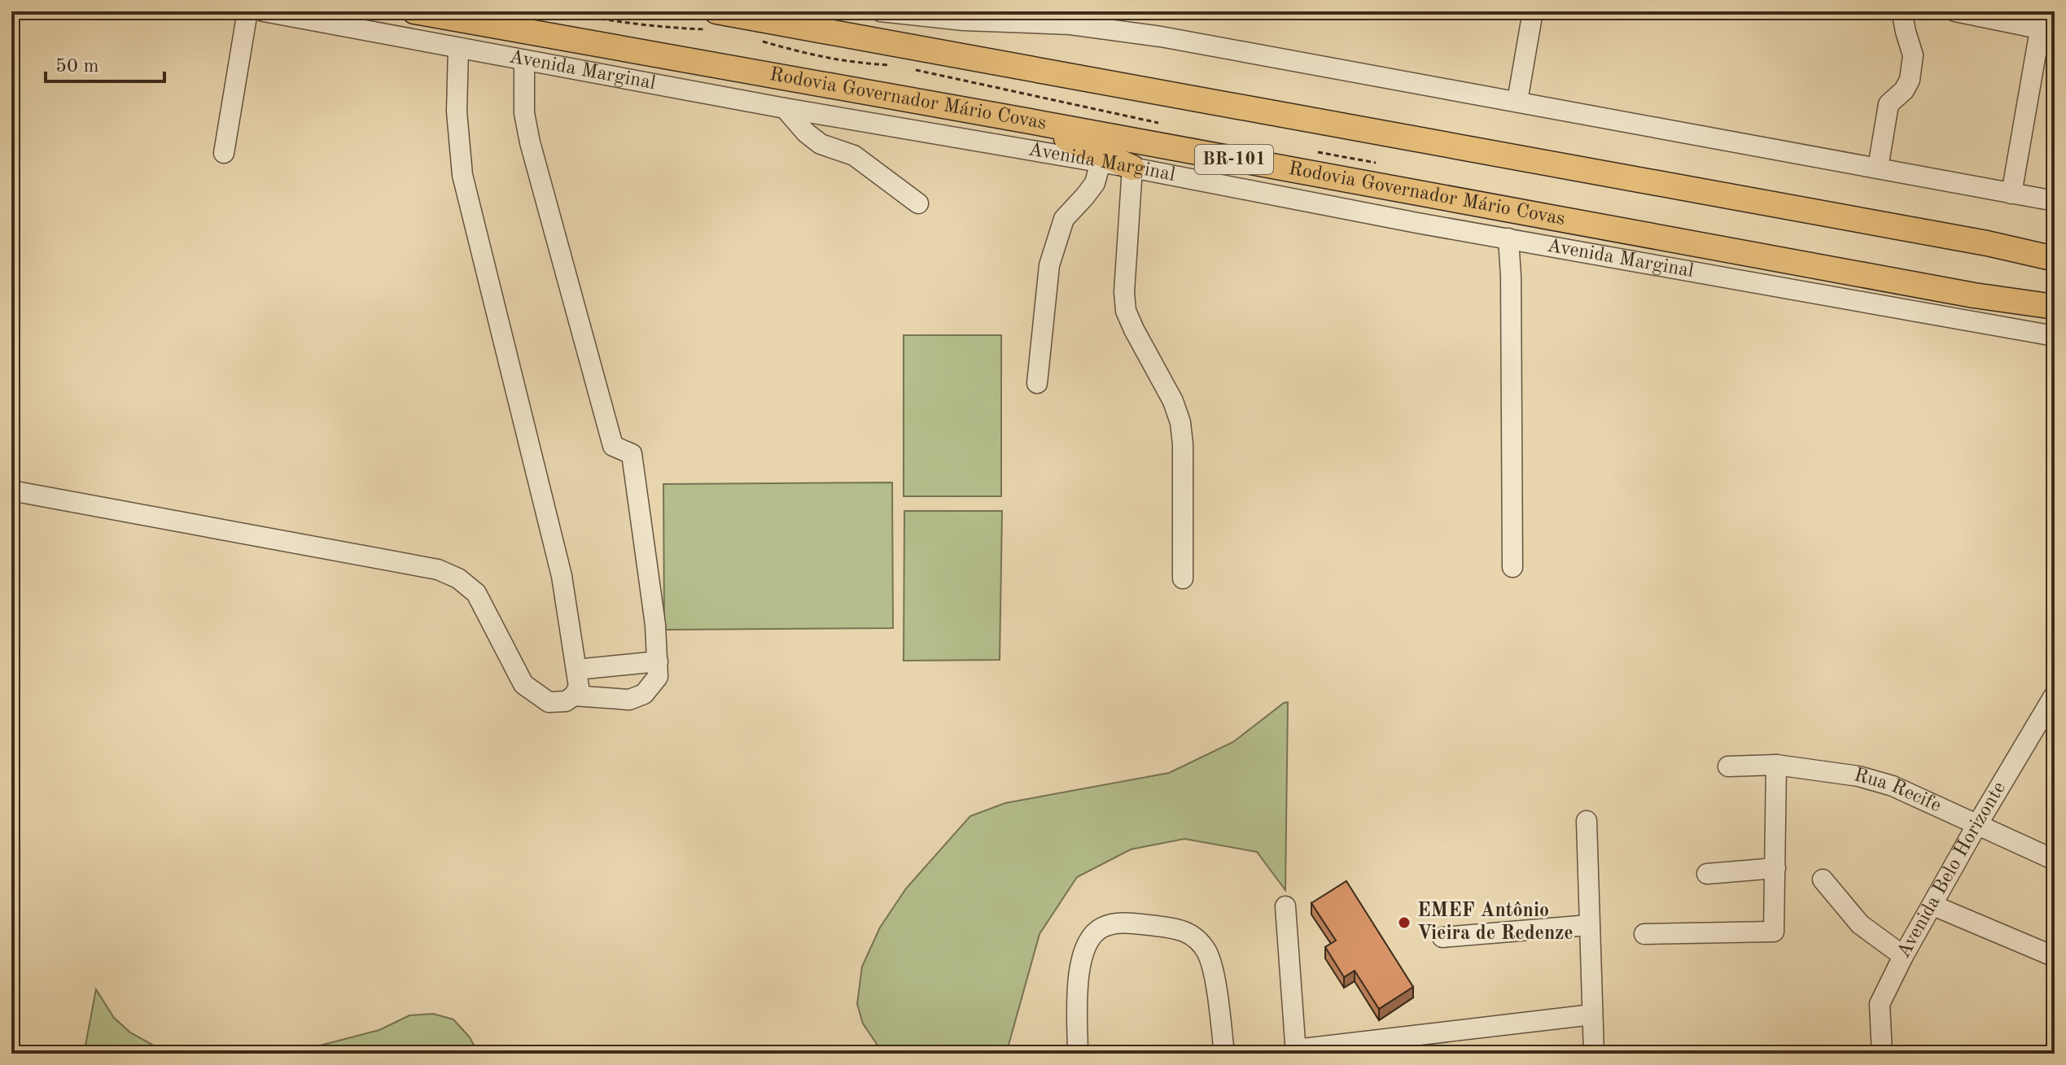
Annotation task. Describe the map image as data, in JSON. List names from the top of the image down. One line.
{"streets":{"main road":["Rodovia Governador Mário Covas","BR-101"],"street":["Avenida Marginal","Rua Recife","Avenida Belo Horizonte"]},"crossings":[["Rua Recife","Avenida Belo Horizonte"]],"places":["EMEF Antônio Vieira de Redenze"],"scale_bar":"50 m"}
